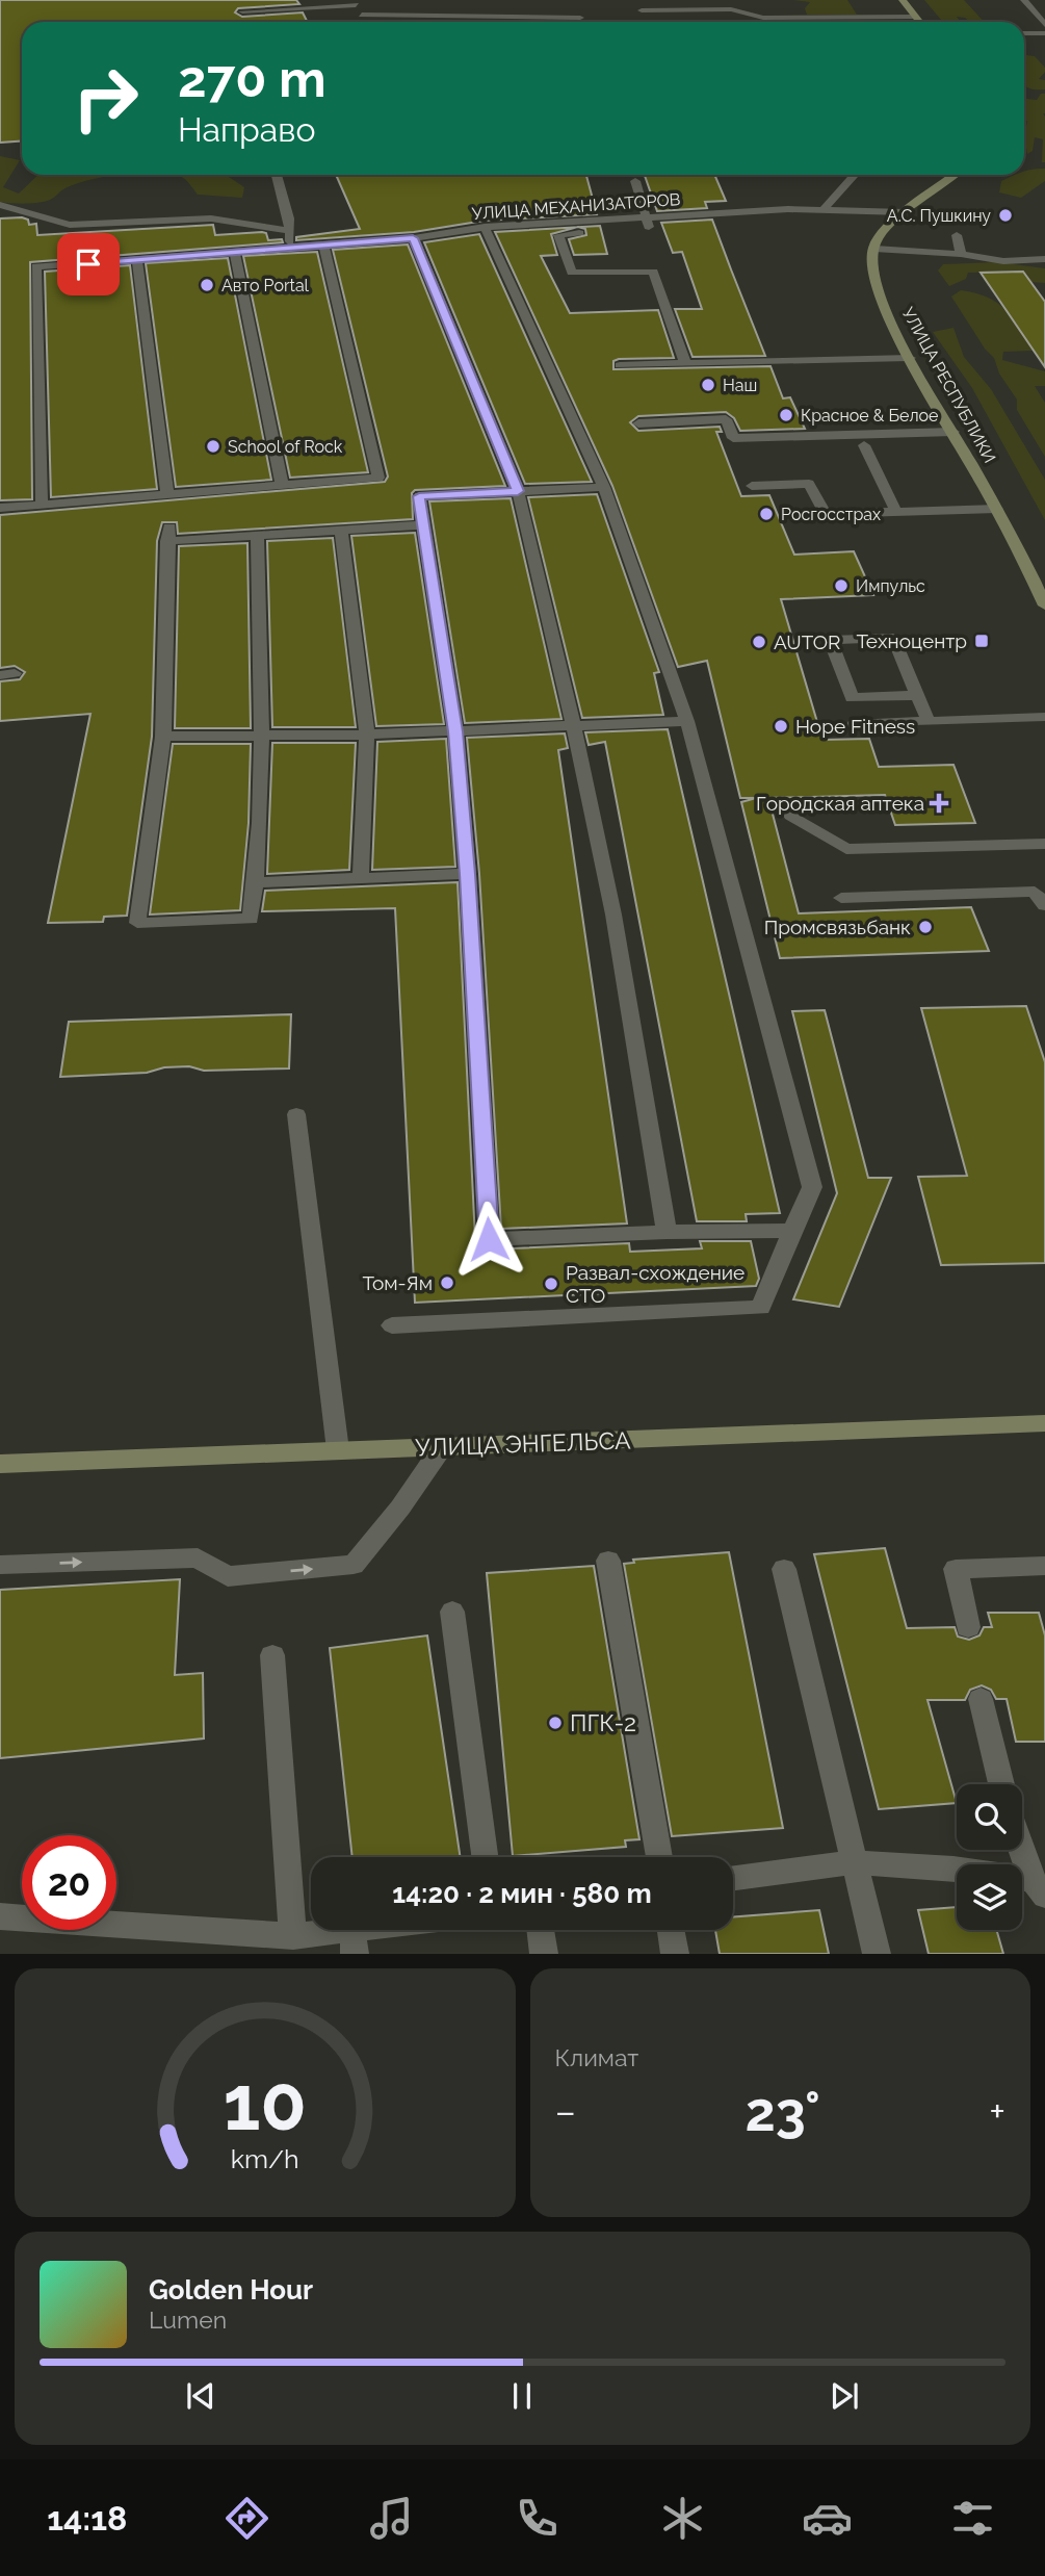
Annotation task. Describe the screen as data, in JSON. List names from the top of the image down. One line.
{"streets":{"main road":["УЛИЦА РЕСПУБЛИКИ","УЛИЦА ЭНГЕЛЬСА"],"lane":["УЛИЦА МЕХАНИЗАТОРОВ"]},"places":{"other":["А.С. Пушкину","Авто Portal","Наш","Красное & Белое","School of Rock","Росгосстрах","Импульс","AUTOR","Hope Fitness","Промсвязьбанк","Том-Ям","Развал-схождение СТО","ПГК-2"],"transit":["Техноцентр"],"health":["Городская аптека"]},"page":{"turn":["270 m","Направо"],"limit":"20","trip":"14:20 · 2 мин · 580 m","tile":"Климат","heat":["−","23°","+"],"song":["Golden Hour","Lumen"],"tabs":"14:18","gauge":["10","km/h"]}}
